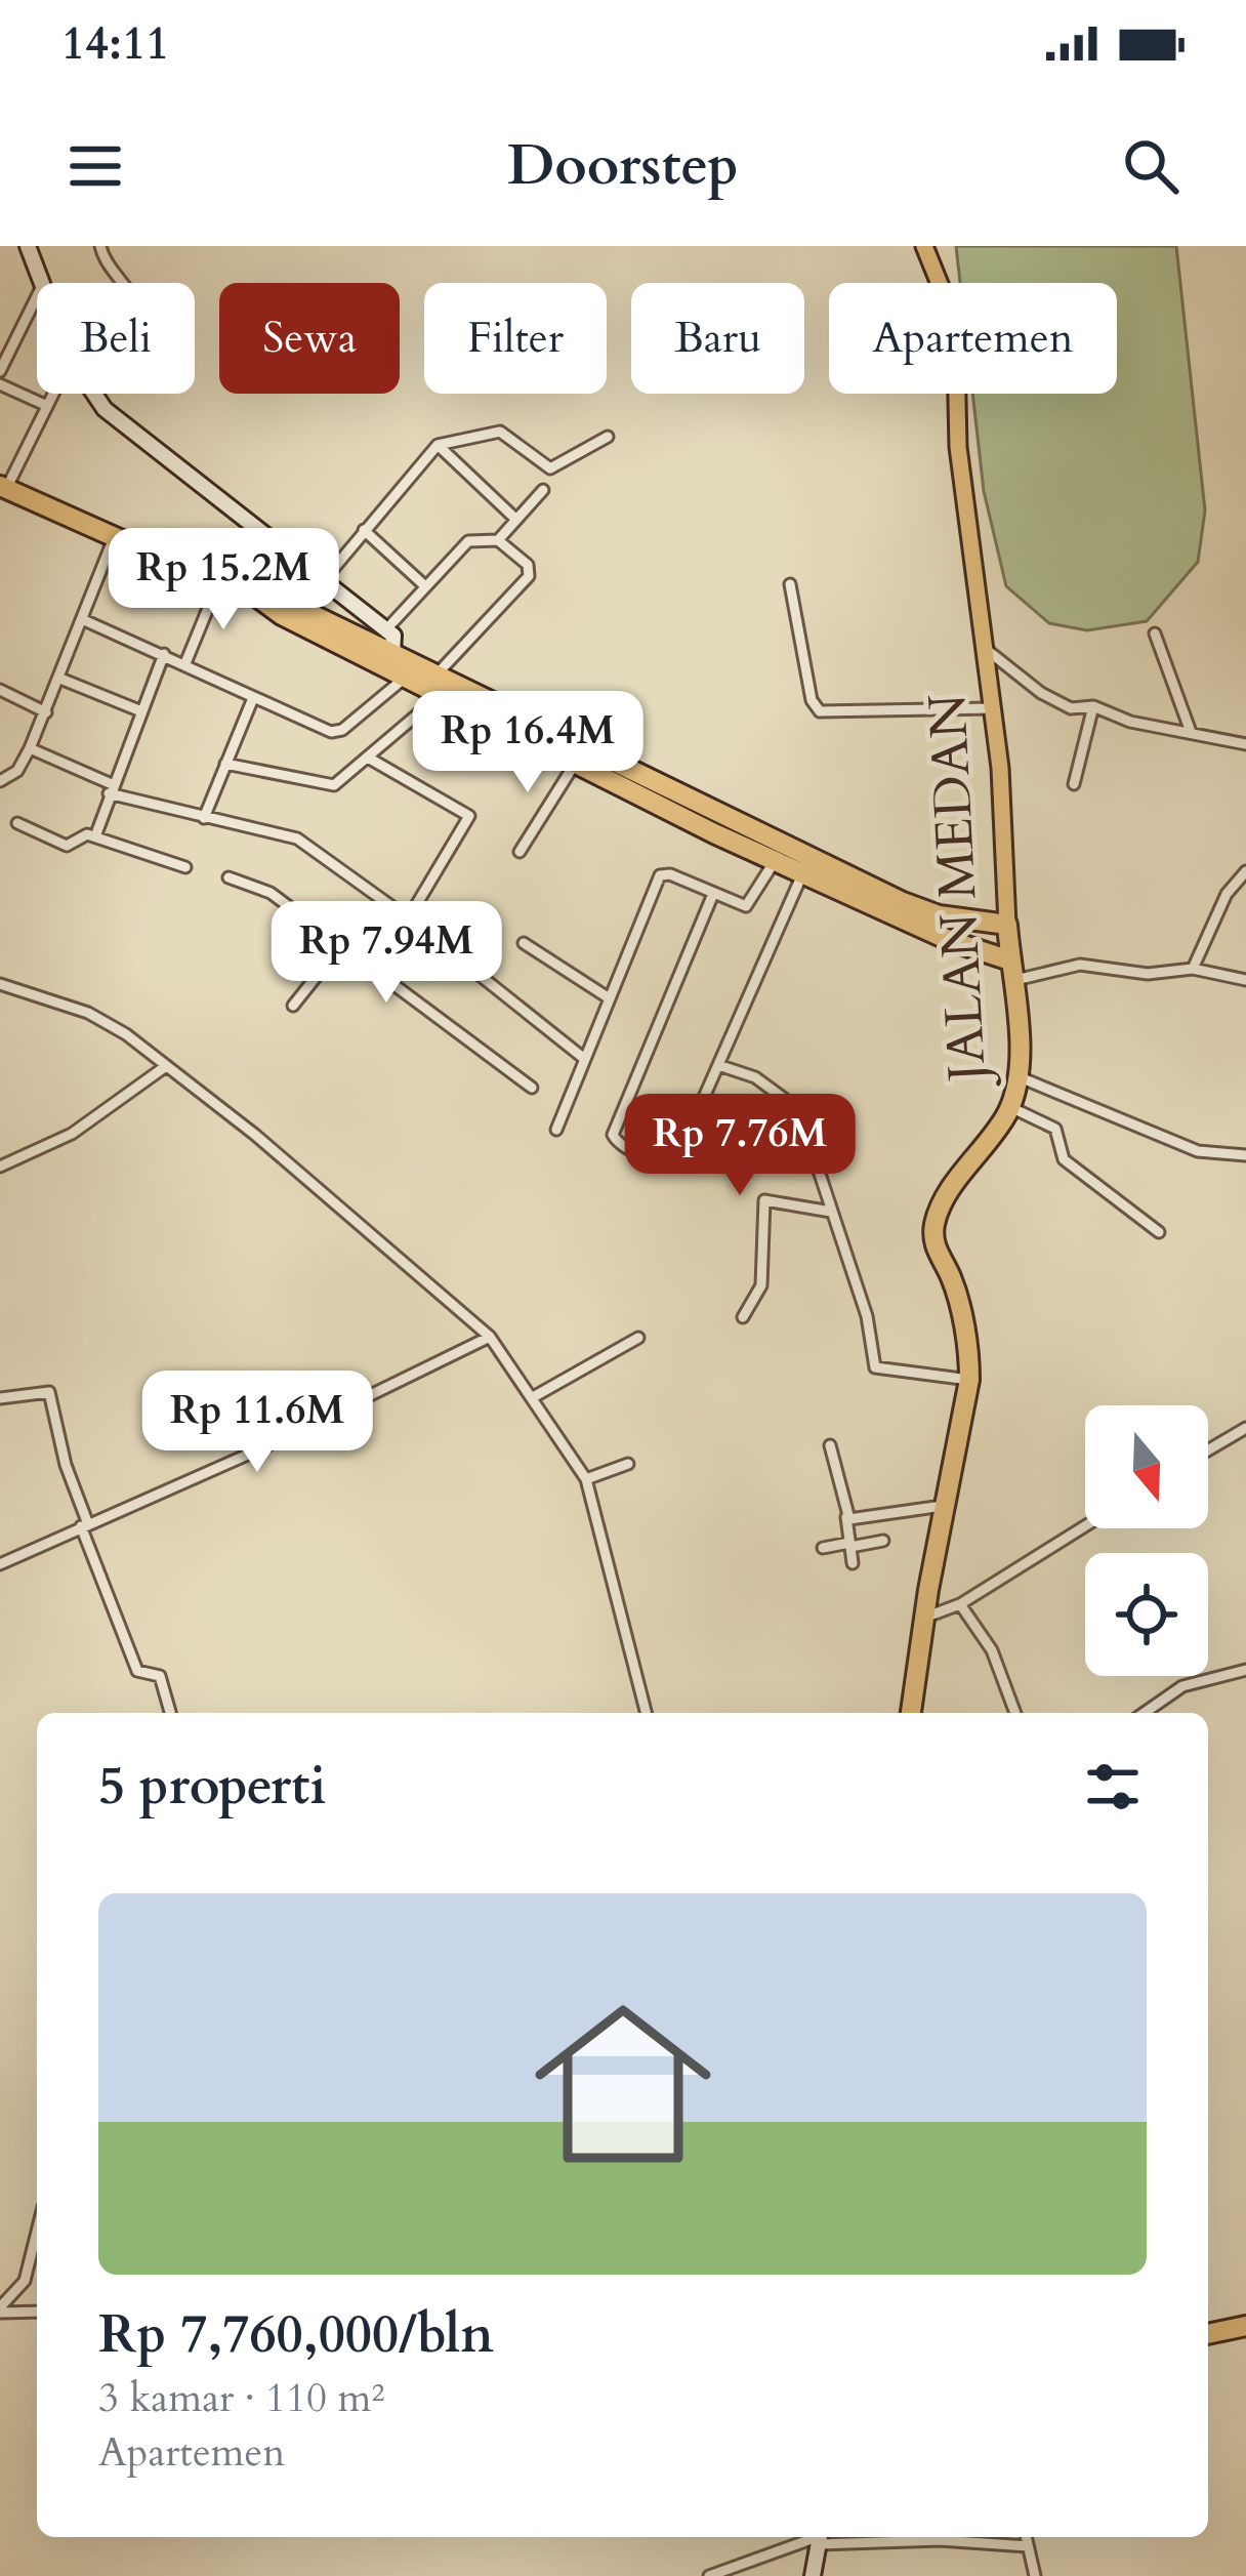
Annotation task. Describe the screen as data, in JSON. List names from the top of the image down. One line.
{"streets":{"highway":["JALAN MEDAN"]},"north":"bottom","page":{"status":"14:11","header":"Doorstep","chip":["Beli","Sewa","Filter","Baru","Apartemen"],"price":["Rp 15.2M","Rp 16.4M","Rp 7.94M","Rp 7.76M","Rp 11.6M"],"heading":"5 properti","list":[{"name":"Rp 7,760,000/bln","note":"3 kamar · 110 m² · Apartemen"}]}}
